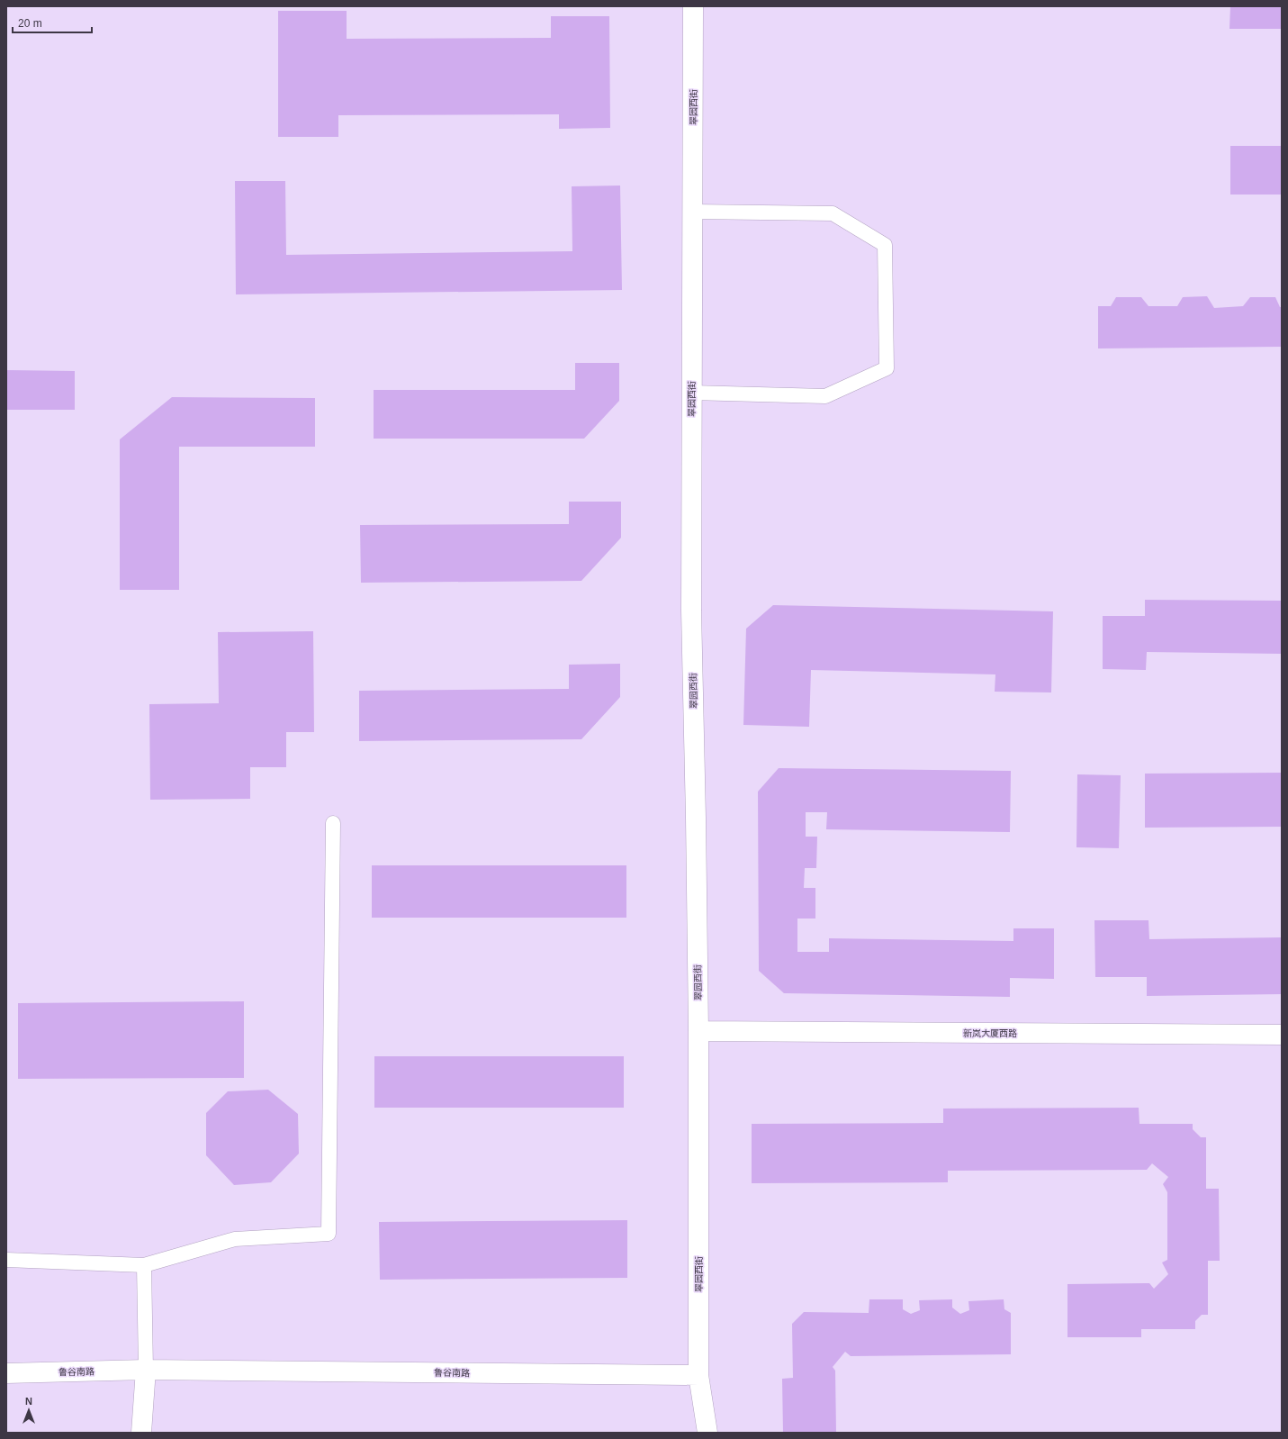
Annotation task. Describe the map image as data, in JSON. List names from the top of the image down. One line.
{"streets":{"street":["翠园西街","新岚大厦西路","鲁谷南路"]},"crossings":[["翠园西街","新岚大厦西路"],["翠园西街","鲁谷南路"]],"scale_bar":"20 m","north":"top"}
